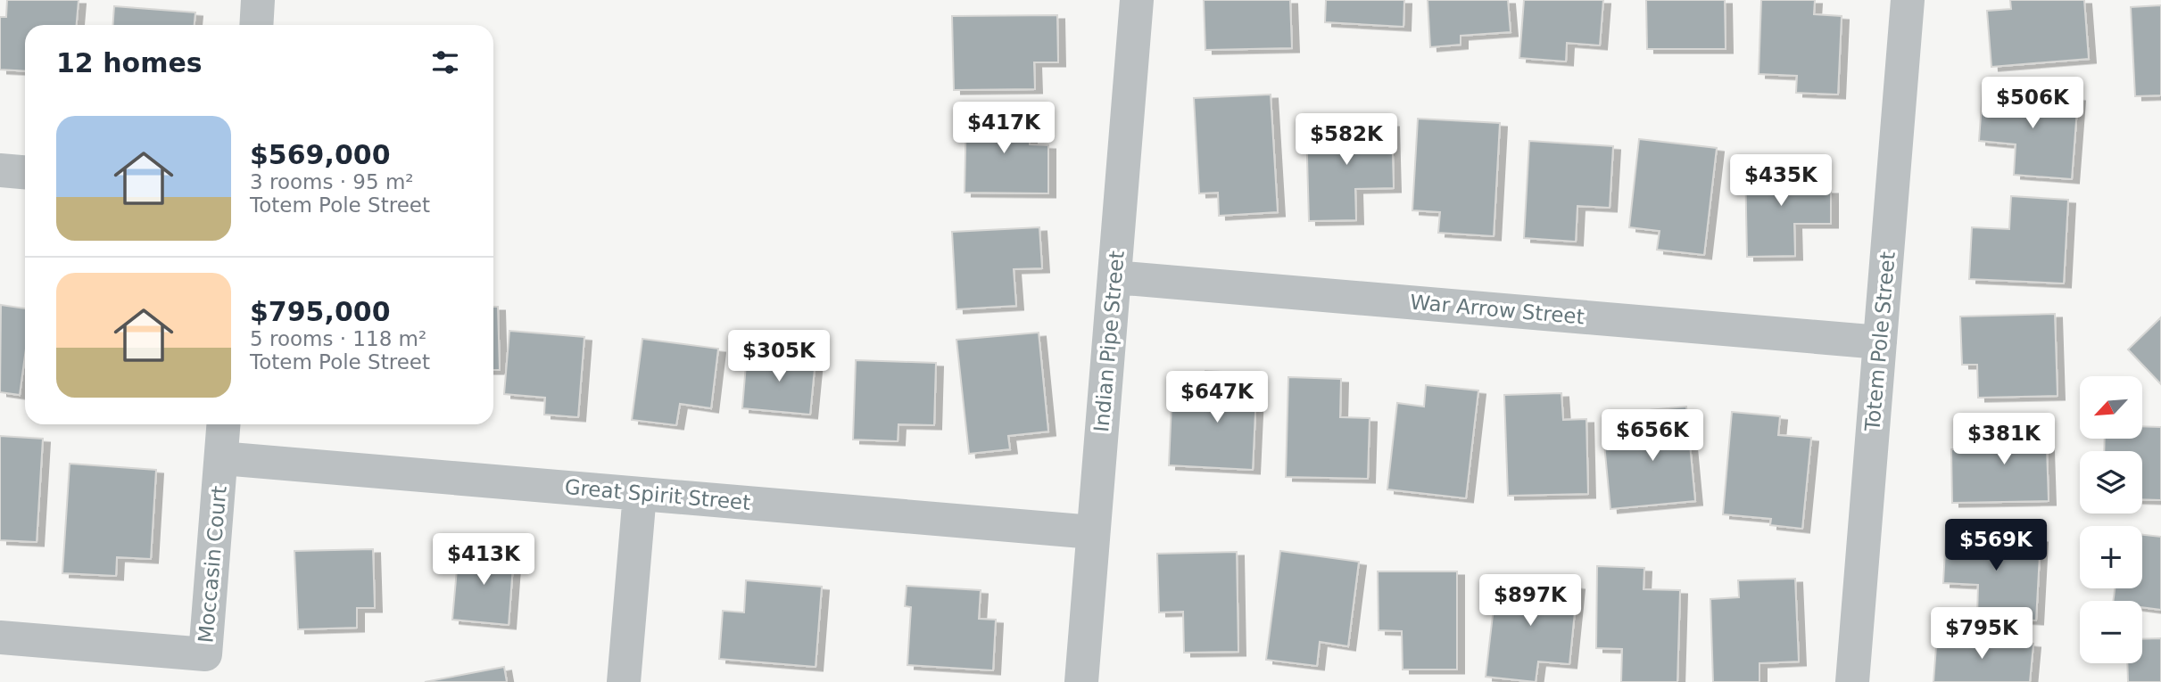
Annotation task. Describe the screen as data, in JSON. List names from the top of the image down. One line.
{"streets":{"street":["War Arrow Street","Indian Pipe Street","Totem Pole Street","Great Spirit Street","Moccasin Court"]},"crossings":[["War Arrow Street","Indian Pipe Street"],["War Arrow Street","Totem Pole Street"],["Indian Pipe Street","Great Spirit Street"],["Great Spirit Street","Moccasin Court"]],"north":"bottom left","page":{"heading":"12 homes","price":["$506K","$417K","$582K","$435K","$305K","$647K","$656K","$381K","$569K","$413K","$897K","$795K"],"list":[{"name":"$569,000","note":"3 rooms · 95 m² · Totem Pole Street"},{"name":"$795,000","note":"5 rooms · 118 m² · Totem Pole Street"}],"map_buttons":["+","−"]}}
